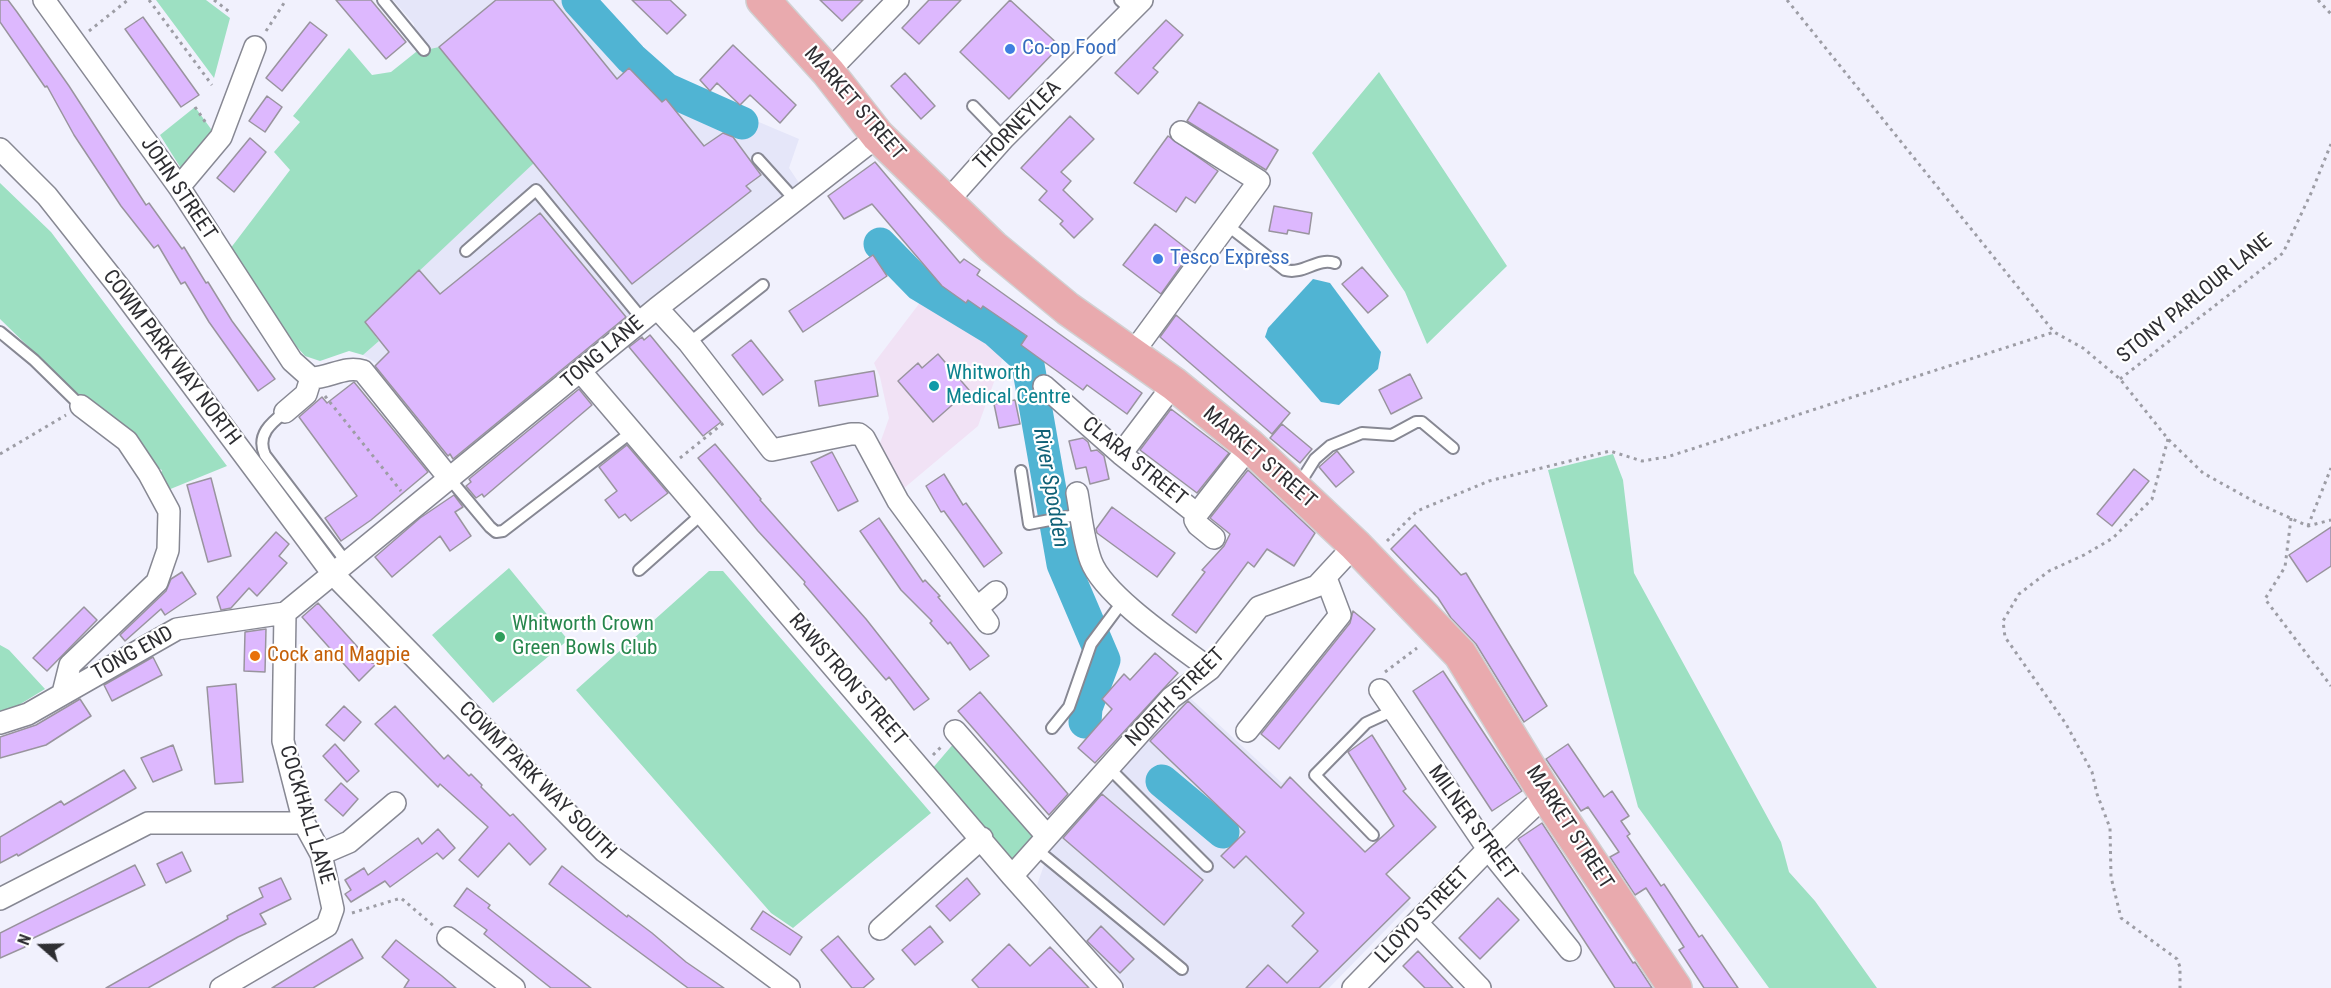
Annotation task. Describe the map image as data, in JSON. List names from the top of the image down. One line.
{"streets":{"main road":["MARKET STREET"],"street":["THORNEYLEA","JOHN STREET","TONG LANE","COWM PARK WAY NORTH","CLARA STREET","TONG END","RAWSTRON STREET","NORTH STREET","COWM PARK WAY SOUTH","COCKHALL LANE","MILNER STREET","LLOYD STREET"],"path":["STONY PARLOUR LANE"]},"crossings":[["MARKET STREET","THORNEYLEA"],["MARKET STREET","TONG LANE"],["MARKET STREET","NORTH STREET"],["MARKET STREET","LLOYD STREET"],["TONG LANE","COWM PARK WAY NORTH"],["TONG LANE","RAWSTRON STREET"],["TONG LANE","COWM PARK WAY SOUTH"],["COWM PARK WAY NORTH","COWM PARK WAY SOUTH"],["TONG END","COCKHALL LANE"],["RAWSTRON STREET","NORTH STREET"],["MILNER STREET","LLOYD STREET"]],"water":["River Spodden"],"places":["Co-op Food","Tesco Express","Whitworth Medical Centre","Whitworth Crown Green Bowls Club","Cock and Magpie"],"north":"left"}
